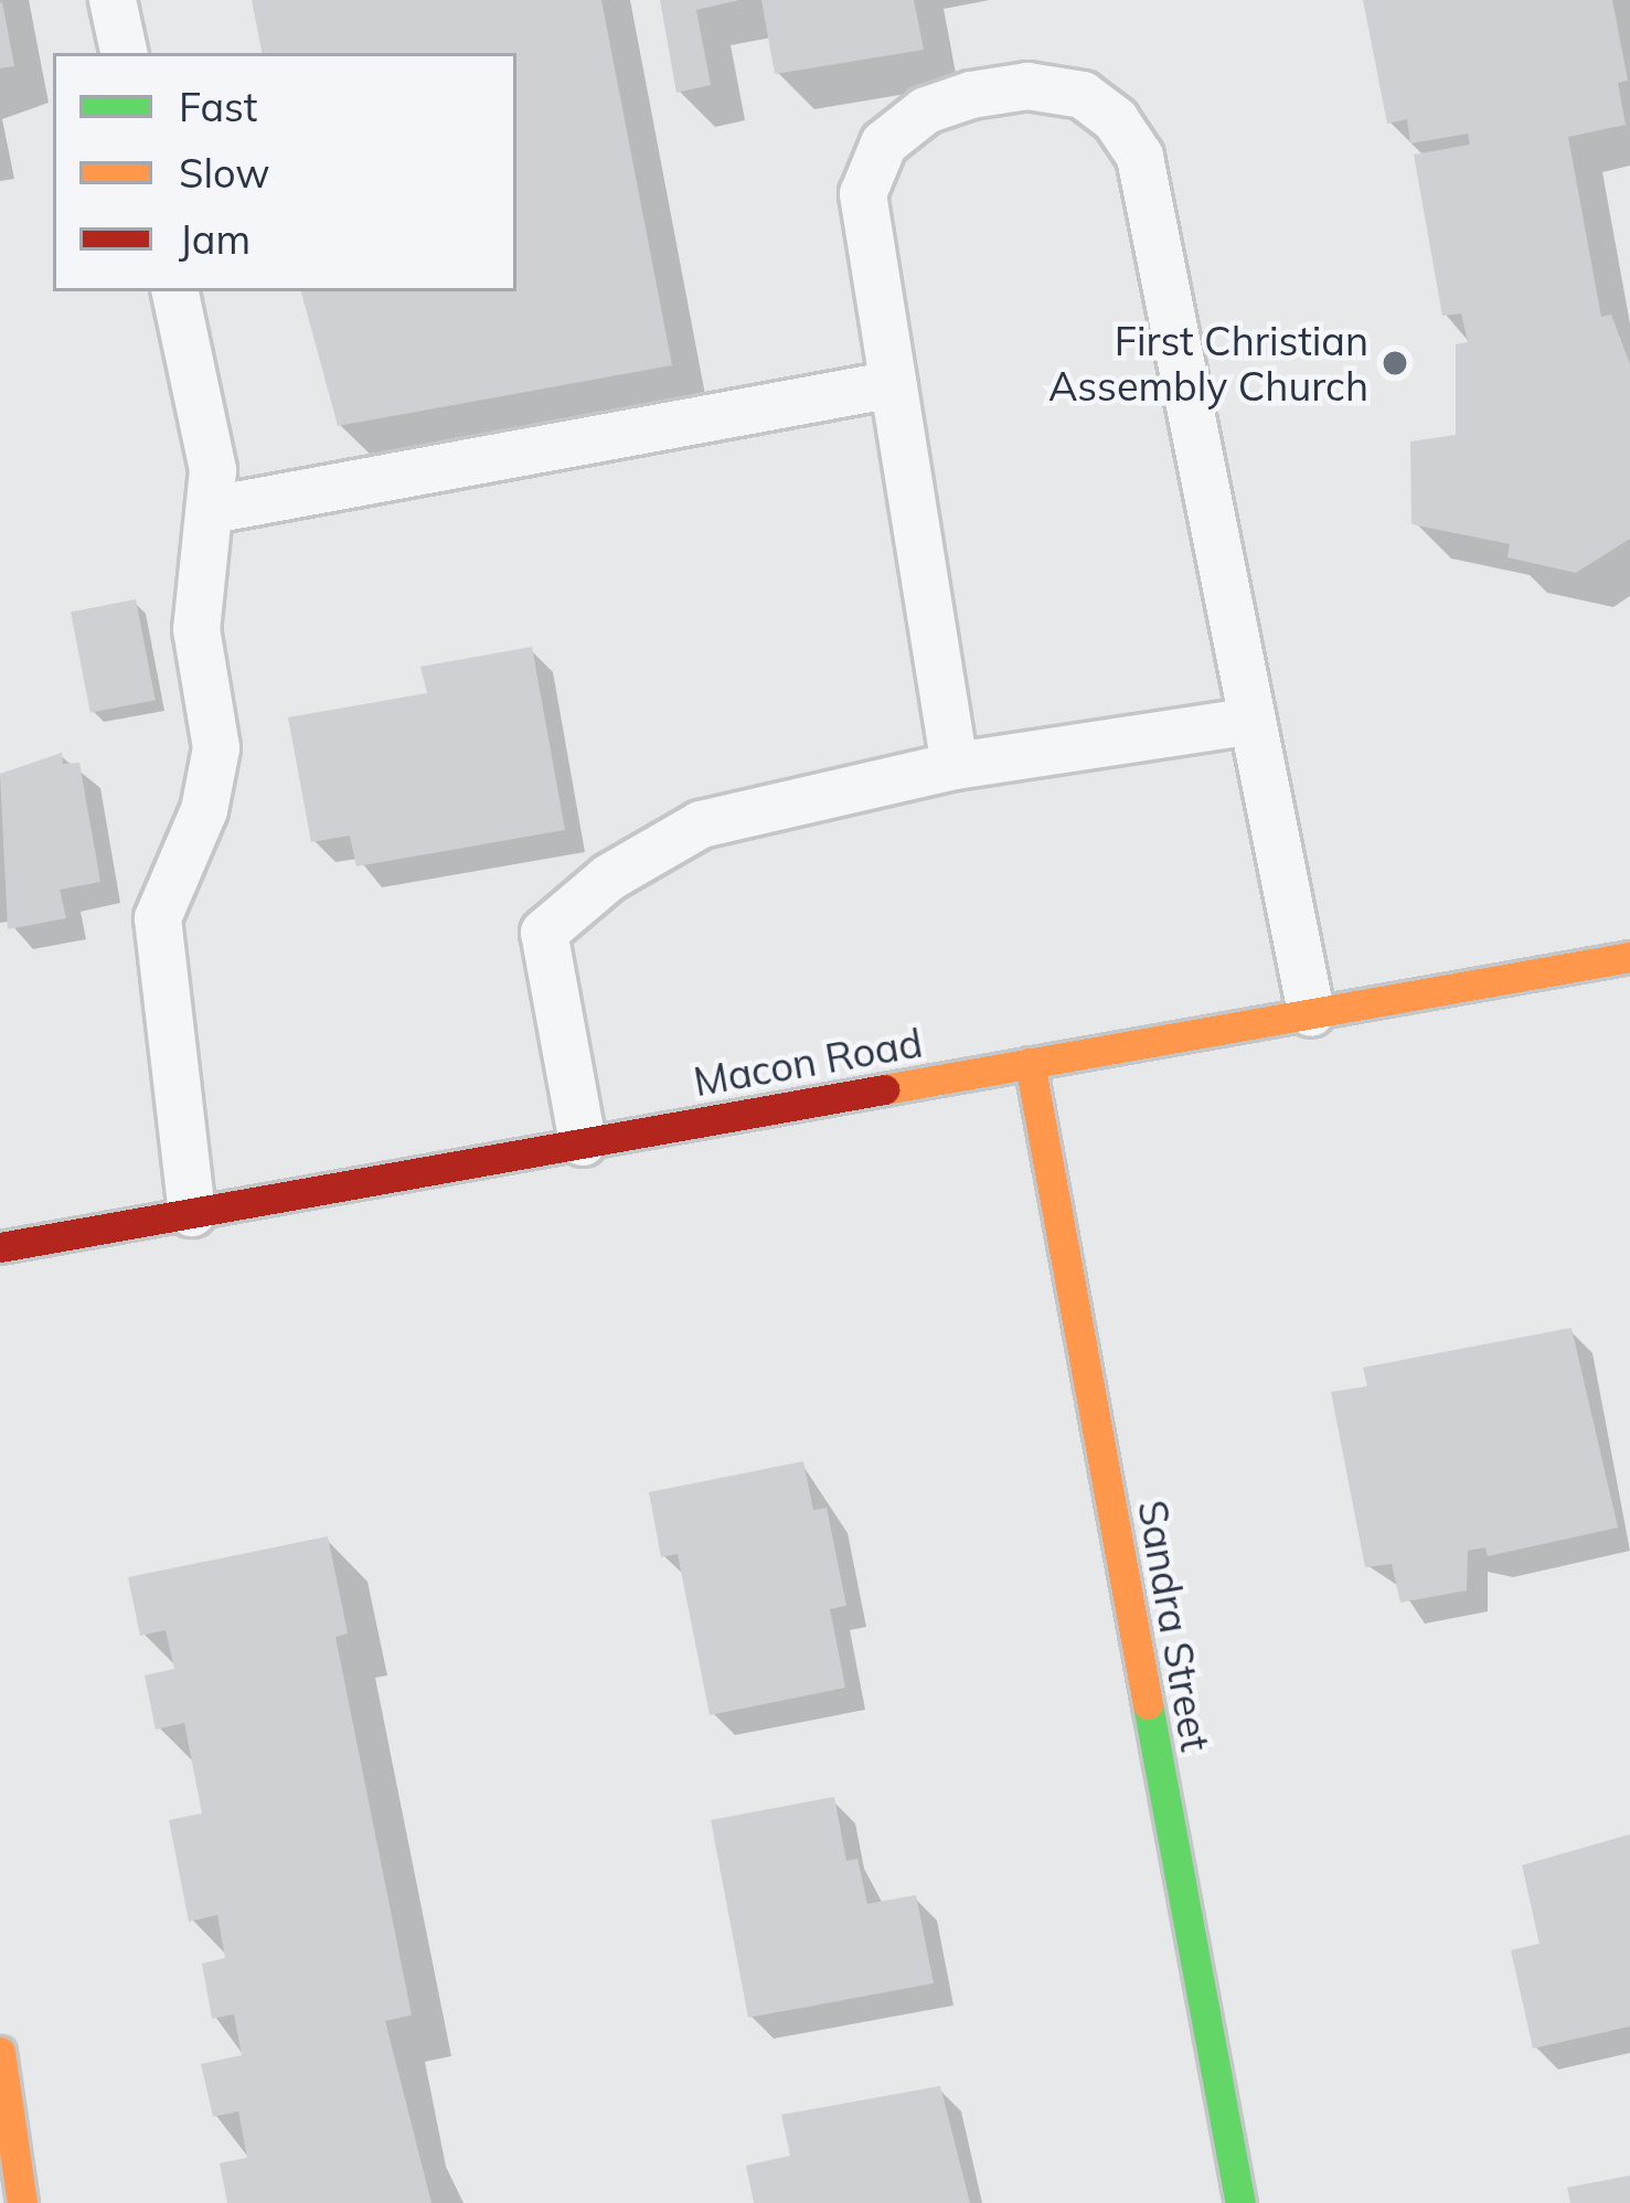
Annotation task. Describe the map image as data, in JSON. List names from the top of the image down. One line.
{"streets":{"main road":["Macon Road","Sandra Street"]},"crossings":[["Macon Road","Sandra Street"]],"places":["First Christian Assembly Church"],"legend":["Fast","Slow","Jam"]}
